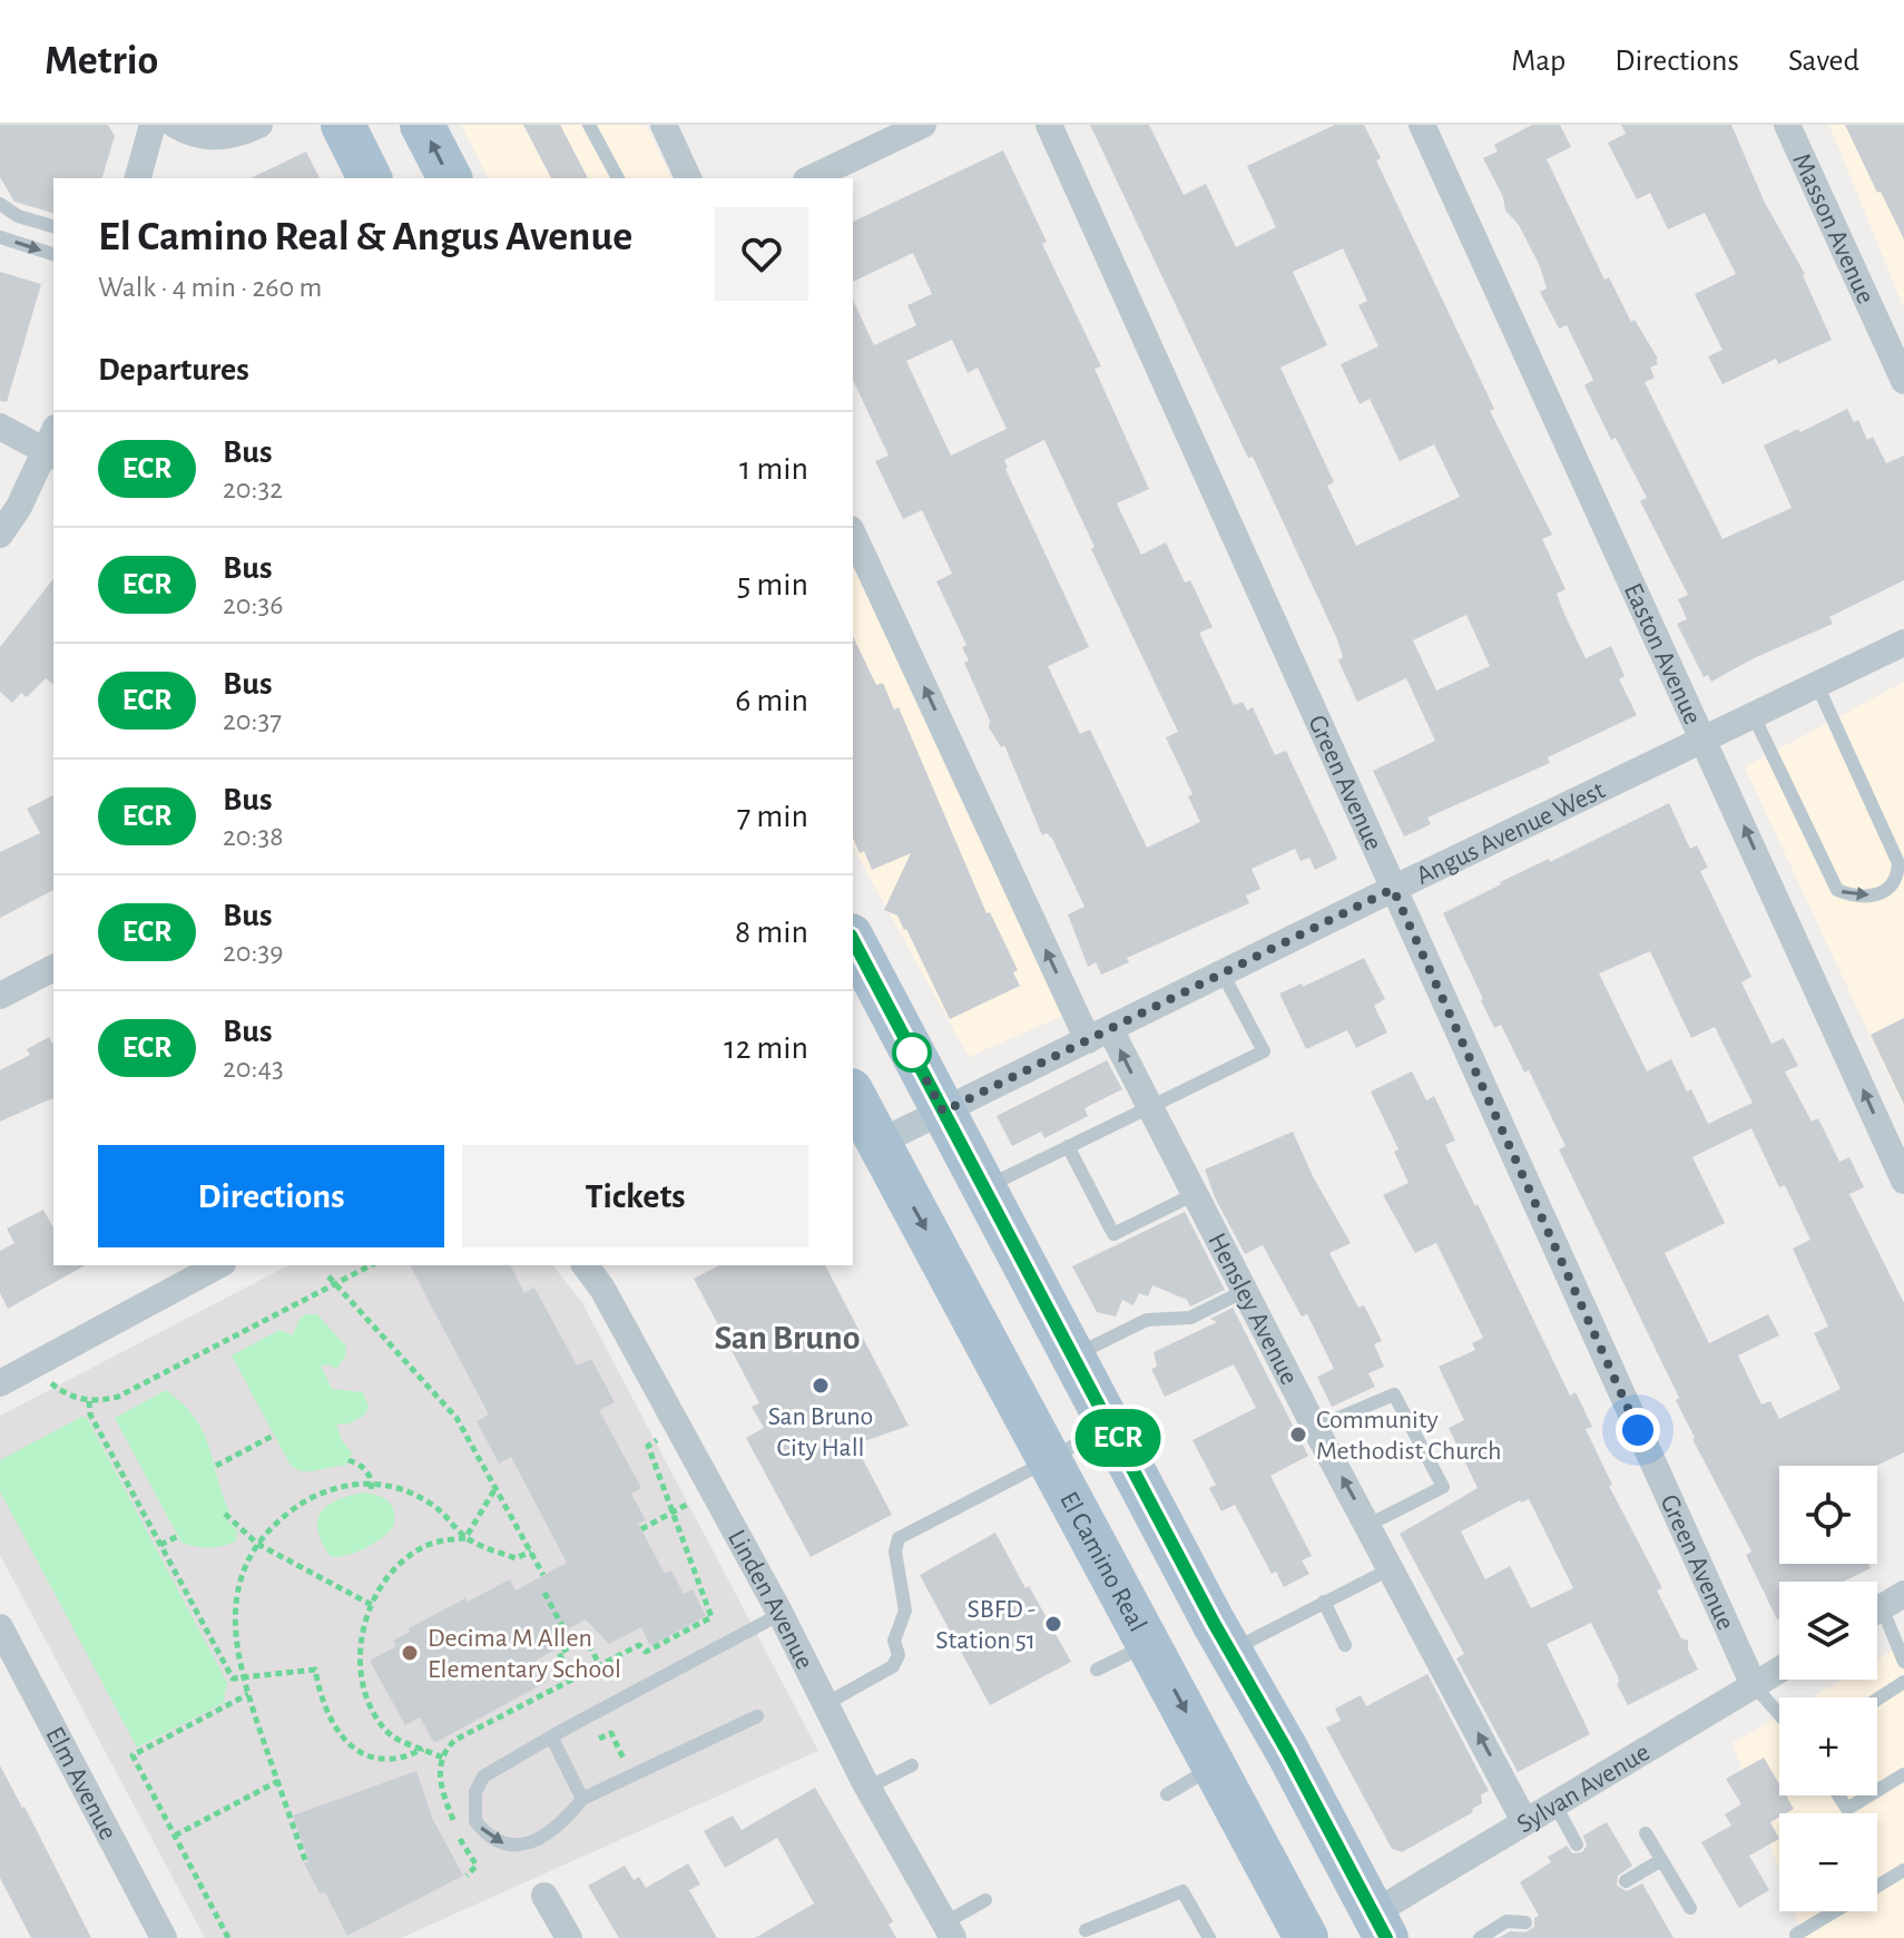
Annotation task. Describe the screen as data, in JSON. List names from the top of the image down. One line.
{"streets":{"main road":["El Camino Real"],"street":["Masson Avenue","Easton Avenue","Green Avenue","Angus Avenue West","Hensley Avenue","Linden Avenue","Elm Avenue","Sylvan Avenue"]},"crossings":[["Easton Avenue","Angus Avenue West"],["Green Avenue","Angus Avenue West"],["Green Avenue","Sylvan Avenue"],["Angus Avenue West","Hensley Avenue"],["Angus Avenue West","El Camino Real"],["Hensley Avenue","Sylvan Avenue"]],"one_way":["Easton Avenue","Hensley Avenue"],"districts":["San Bruno"],"places":["San Bruno City Hall","Community Methodist Church","SBFD - Station 51","Decima M Allen Elementary School"],"lines":["bus line ECR"],"page":{"header":"Metrio","nav":["Map","Directions","Saved"],"on_map":"ECR","heading":[["El Camino Real & Angus Avenue","Walk · 4 min · 260 m"],"Departures"],"list":[{"mark":"ECR","name":"Bus","note":"20:32","value":"1 min"},{"mark":"ECR","name":"Bus","note":"20:36","value":"5 min"},{"mark":"ECR","name":"Bus","note":"20:37","value":"6 min"},{"mark":"ECR","name":"Bus","note":"20:38","value":"7 min"},{"mark":"ECR","name":"Bus","note":"20:39","value":"8 min"},{"mark":"ECR","name":"Bus","note":"20:43","value":"12 min"}],"buttons":["Directions","Tickets"],"map_buttons":["+","−"]}}
